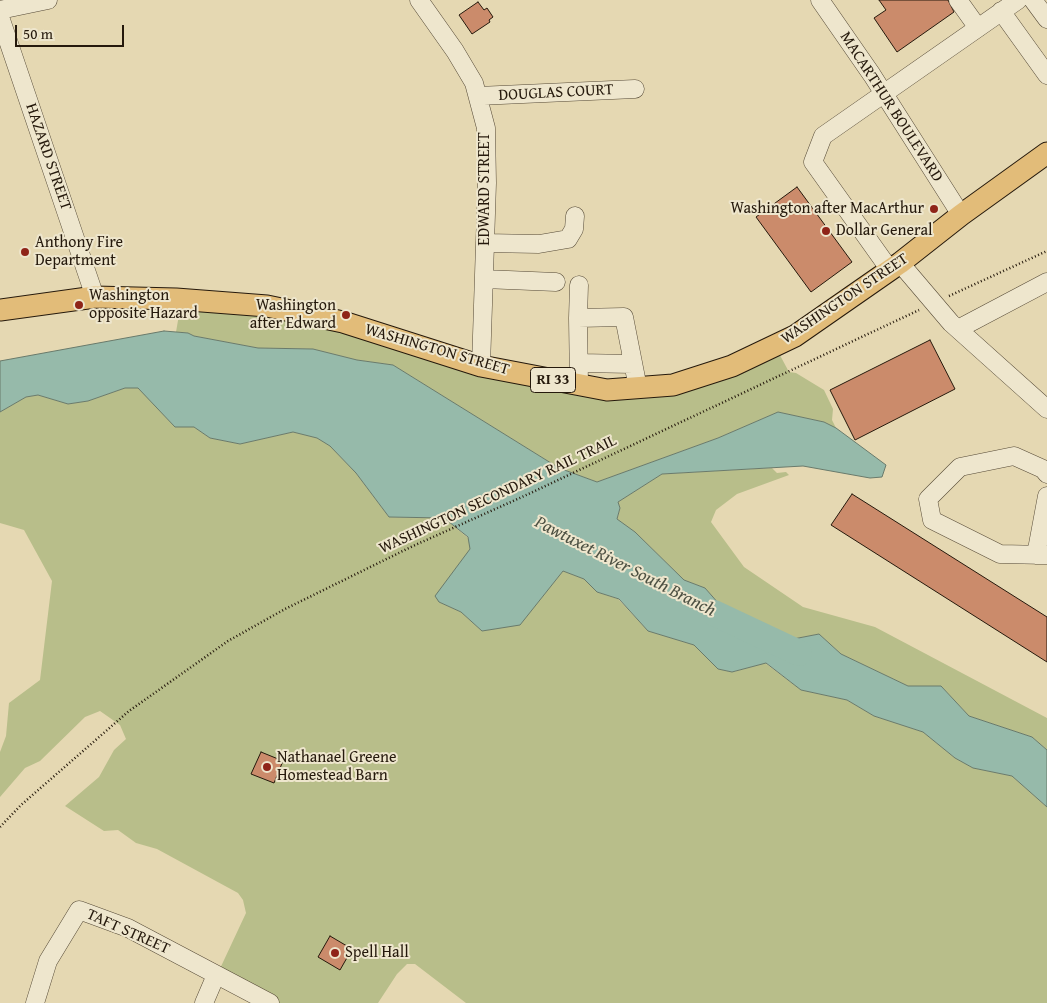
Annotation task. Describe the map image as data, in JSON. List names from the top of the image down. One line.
{"streets":{"main road":["WASHINGTON STREET","RI 33"],"street":["DOUGLAS COURT","MACARTHUR BOULEVARD","HAZARD STREET","EDWARD STREET","TAFT STREET"],"path":["WASHINGTON SECONDARY RAIL TRAIL"]},"crossings":[["DOUGLAS COURT","EDWARD STREET"],["MACARTHUR BOULEVARD","WASHINGTON STREET"],["HAZARD STREET","WASHINGTON STREET"],["EDWARD STREET","WASHINGTON STREET"]],"water":["Pawtuxet River South Branch"],"places":["Washington after MacArthur","Dollar General","Anthony Fire Department","Washington opposite Hazard","Washington after Edward","Nathanael Greene Homestead Barn","Spell Hall"],"scale_bar":"50 m"}
